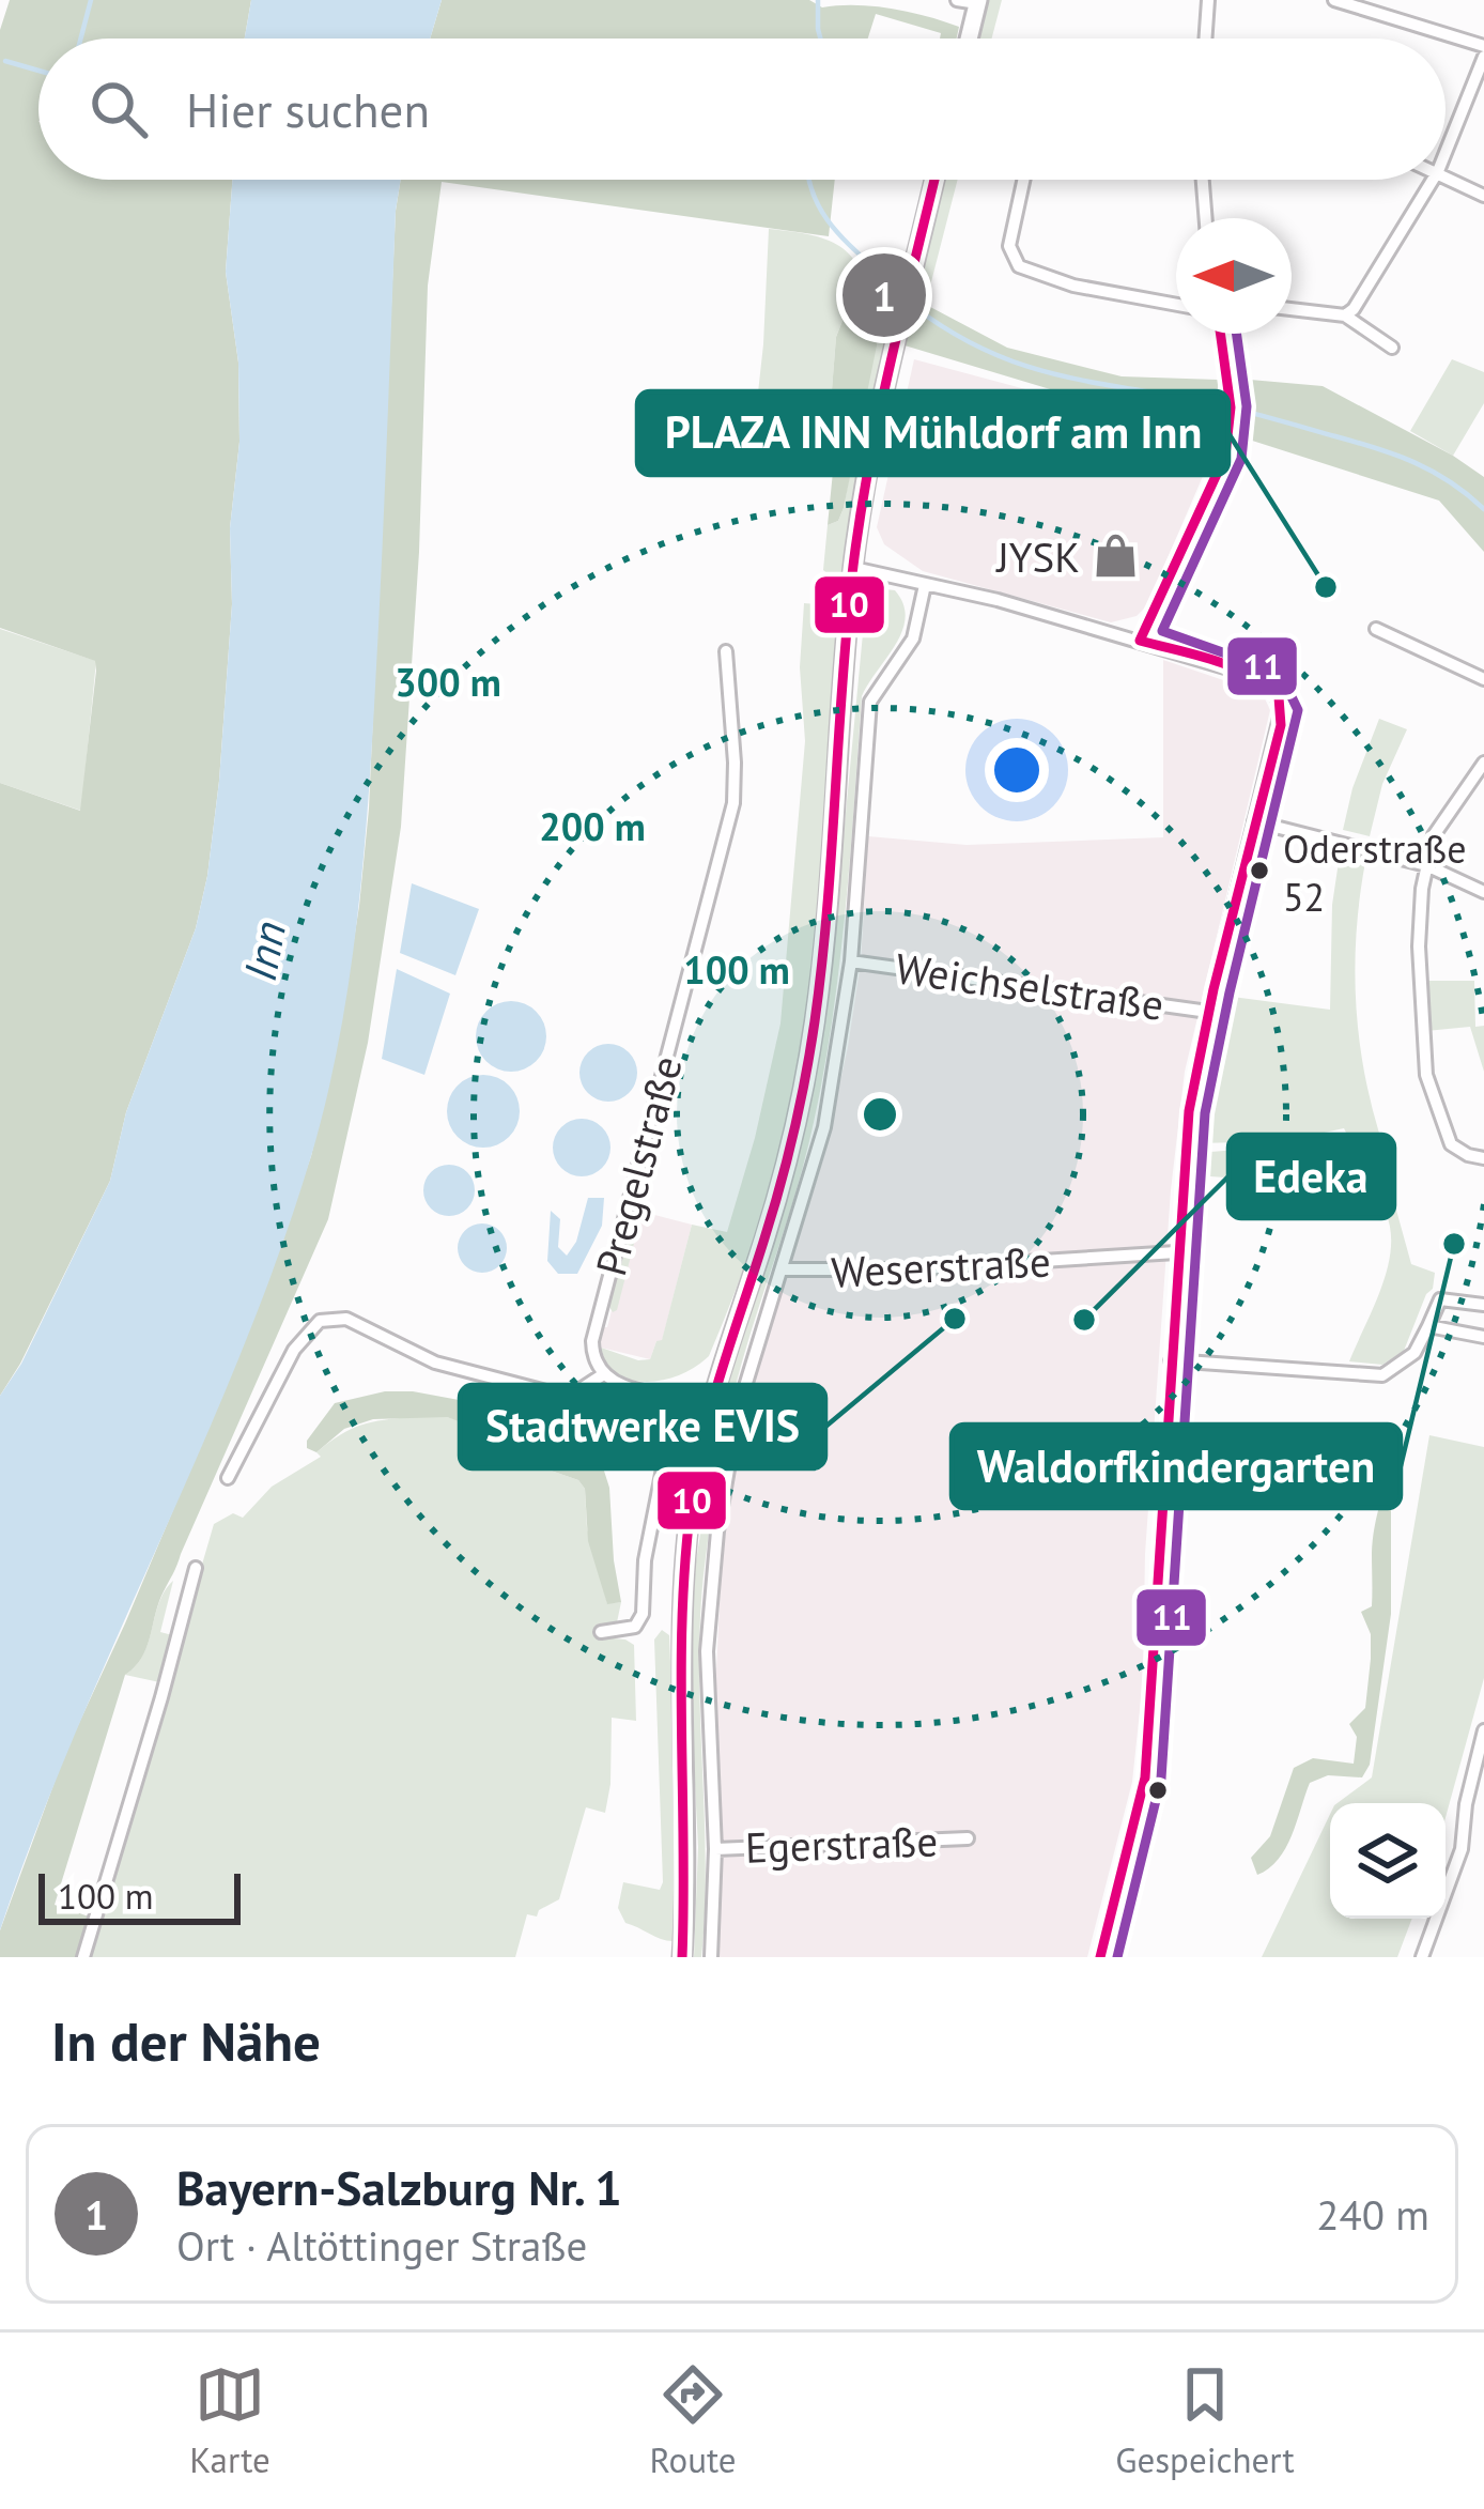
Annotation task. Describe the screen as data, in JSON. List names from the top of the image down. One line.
{"streets":{"street":["Weichselstraße","Pregelstraße","Weserstraße","Egerstraße"]},"water":["Inn"],"places":{"shop":["JYSK"],"other":["PLAZA INN Mühldorf am Inn","Oderstraße 52","Waldorfkindergarten","Stadtwerke EVIS","Edeka"]},"lines":["transit line 10","transit line 11"],"scale_bar":"100 m","north":"left","page":{"search":"Hier suchen","pins":"1","scale":"100 m","heading":"In der Nähe","list":[{"mark":"1","name":"Bayern-Salzburg Nr. 1","note":"Ort · Altöttinger Straße","value":"240 m"}],"nav":["Karte","Route","Gespeichert"]},"rings":["300 m","200 m","100 m"]}
